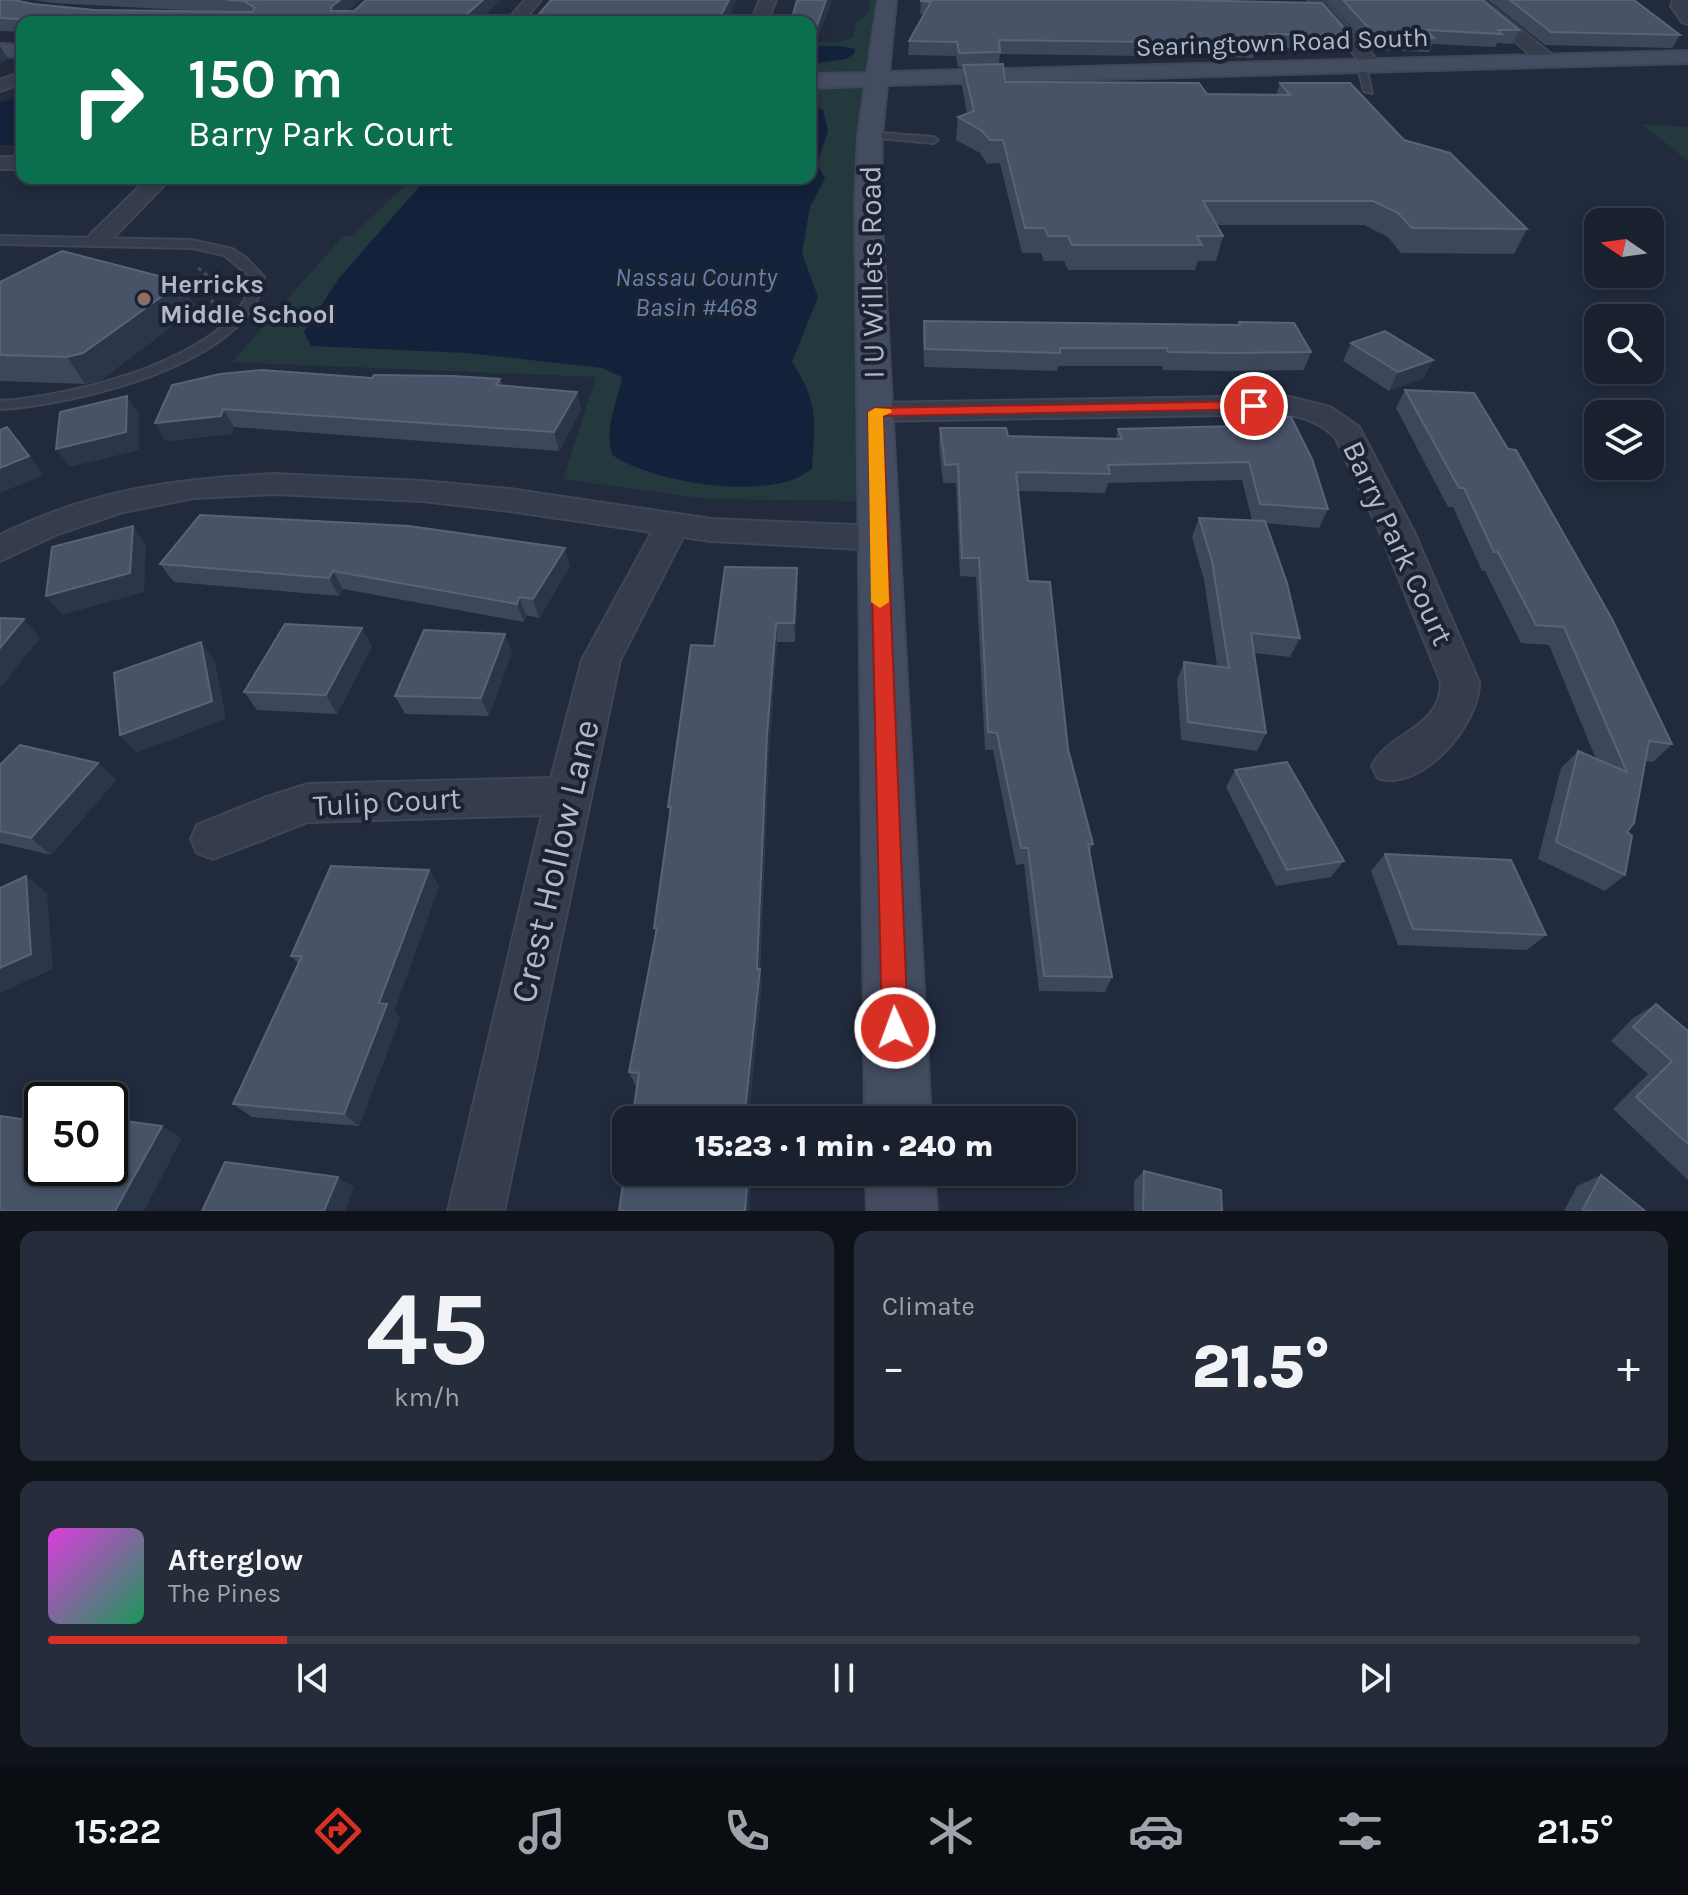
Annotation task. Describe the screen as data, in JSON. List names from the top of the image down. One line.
{"streets":{"main road":["Searingtown Road South","I U Willets Road"],"street":["Barry Park Court","Tulip Court","Crest Hollow Lane"]},"crossings":[["Searingtown Road South","I U Willets Road"],["I U Willets Road","Barry Park Court"],["Tulip Court","Crest Hollow Lane"]],"water":["Nassau County Basin #468"],"places":["Herricks Middle School"],"north":"left","page":{"turn":["150 m","Barry Park Court"],"limit":"50","trip":"15:23 · 1 min · 240 m","tile":[["45","km/h"],"Climate"],"heat":["−","21.5°","+"],"song":["Afterglow","The Pines"],"tabs":["15:22","21.5°"]}}
